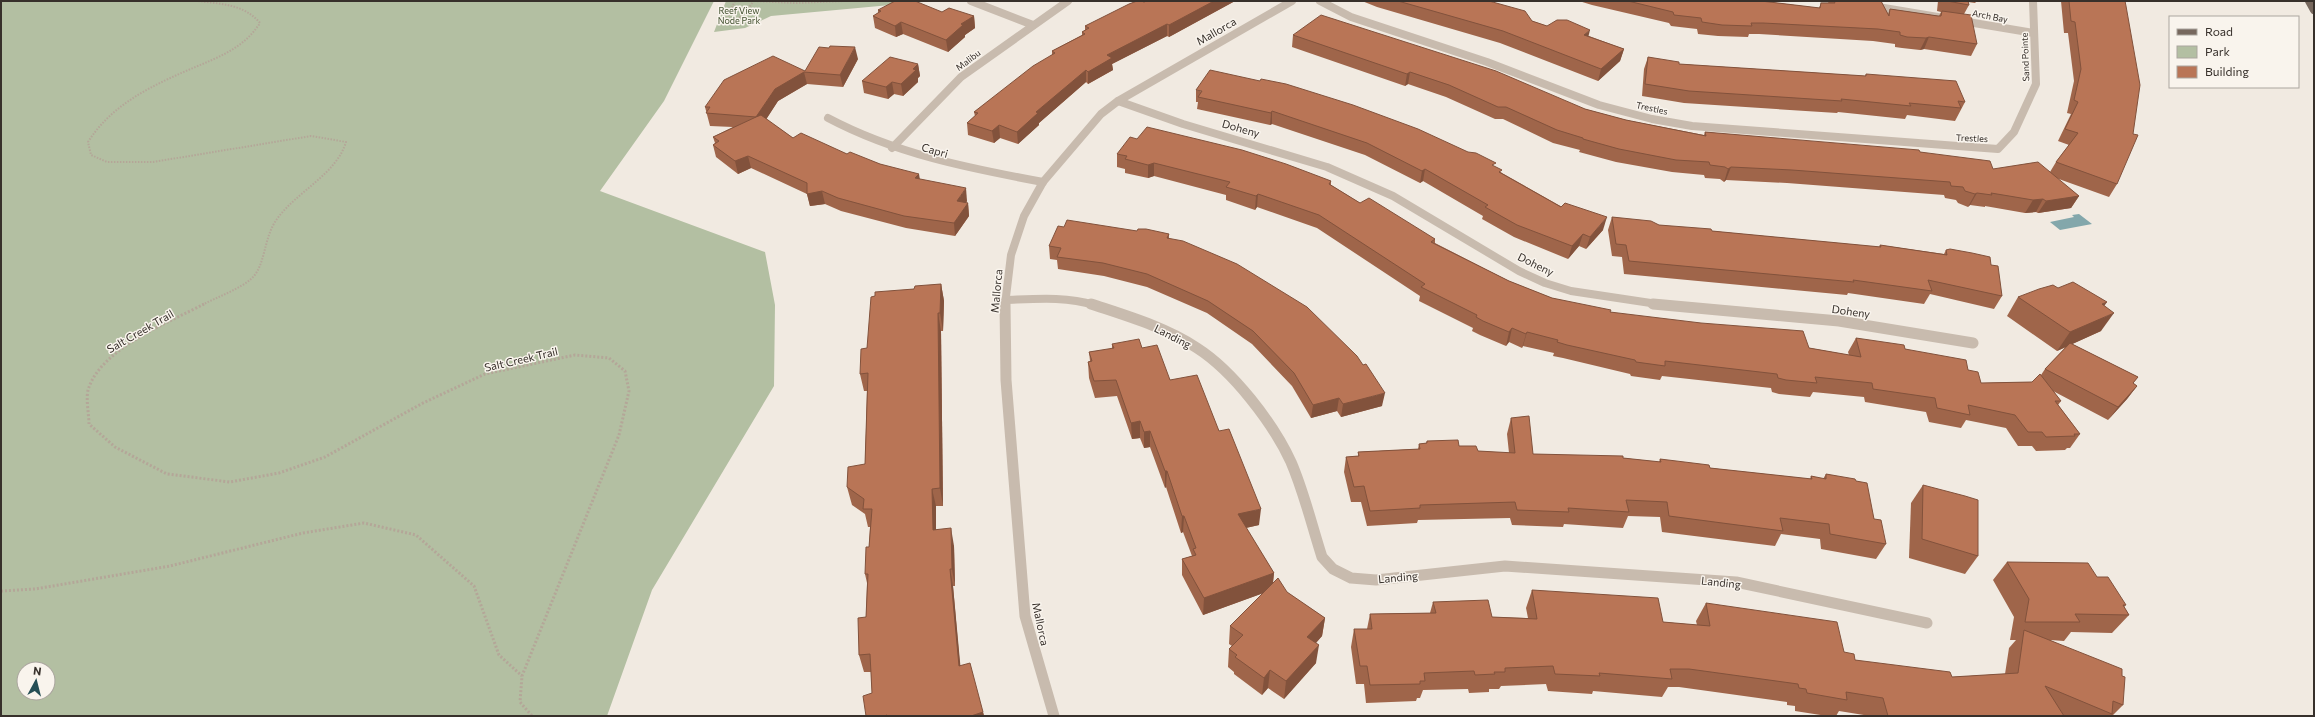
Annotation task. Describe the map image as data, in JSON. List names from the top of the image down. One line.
{"streets":{"street":["Arch Bay","Mallorca","Sand Pointe","Malibu","Trestles","Doheny","Capri","Landing"],"path":["Salt Creek Trail"]},"crossings":[["Arch Bay","Sand Pointe"],["Mallorca","Doheny"],["Mallorca","Capri"],["Mallorca","Landing"],["Sand Pointe","Trestles"],["Malibu","Capri"]],"parks":["Reef View Node Park"],"legend":["Road","Park","Building"],"north":"top"}
